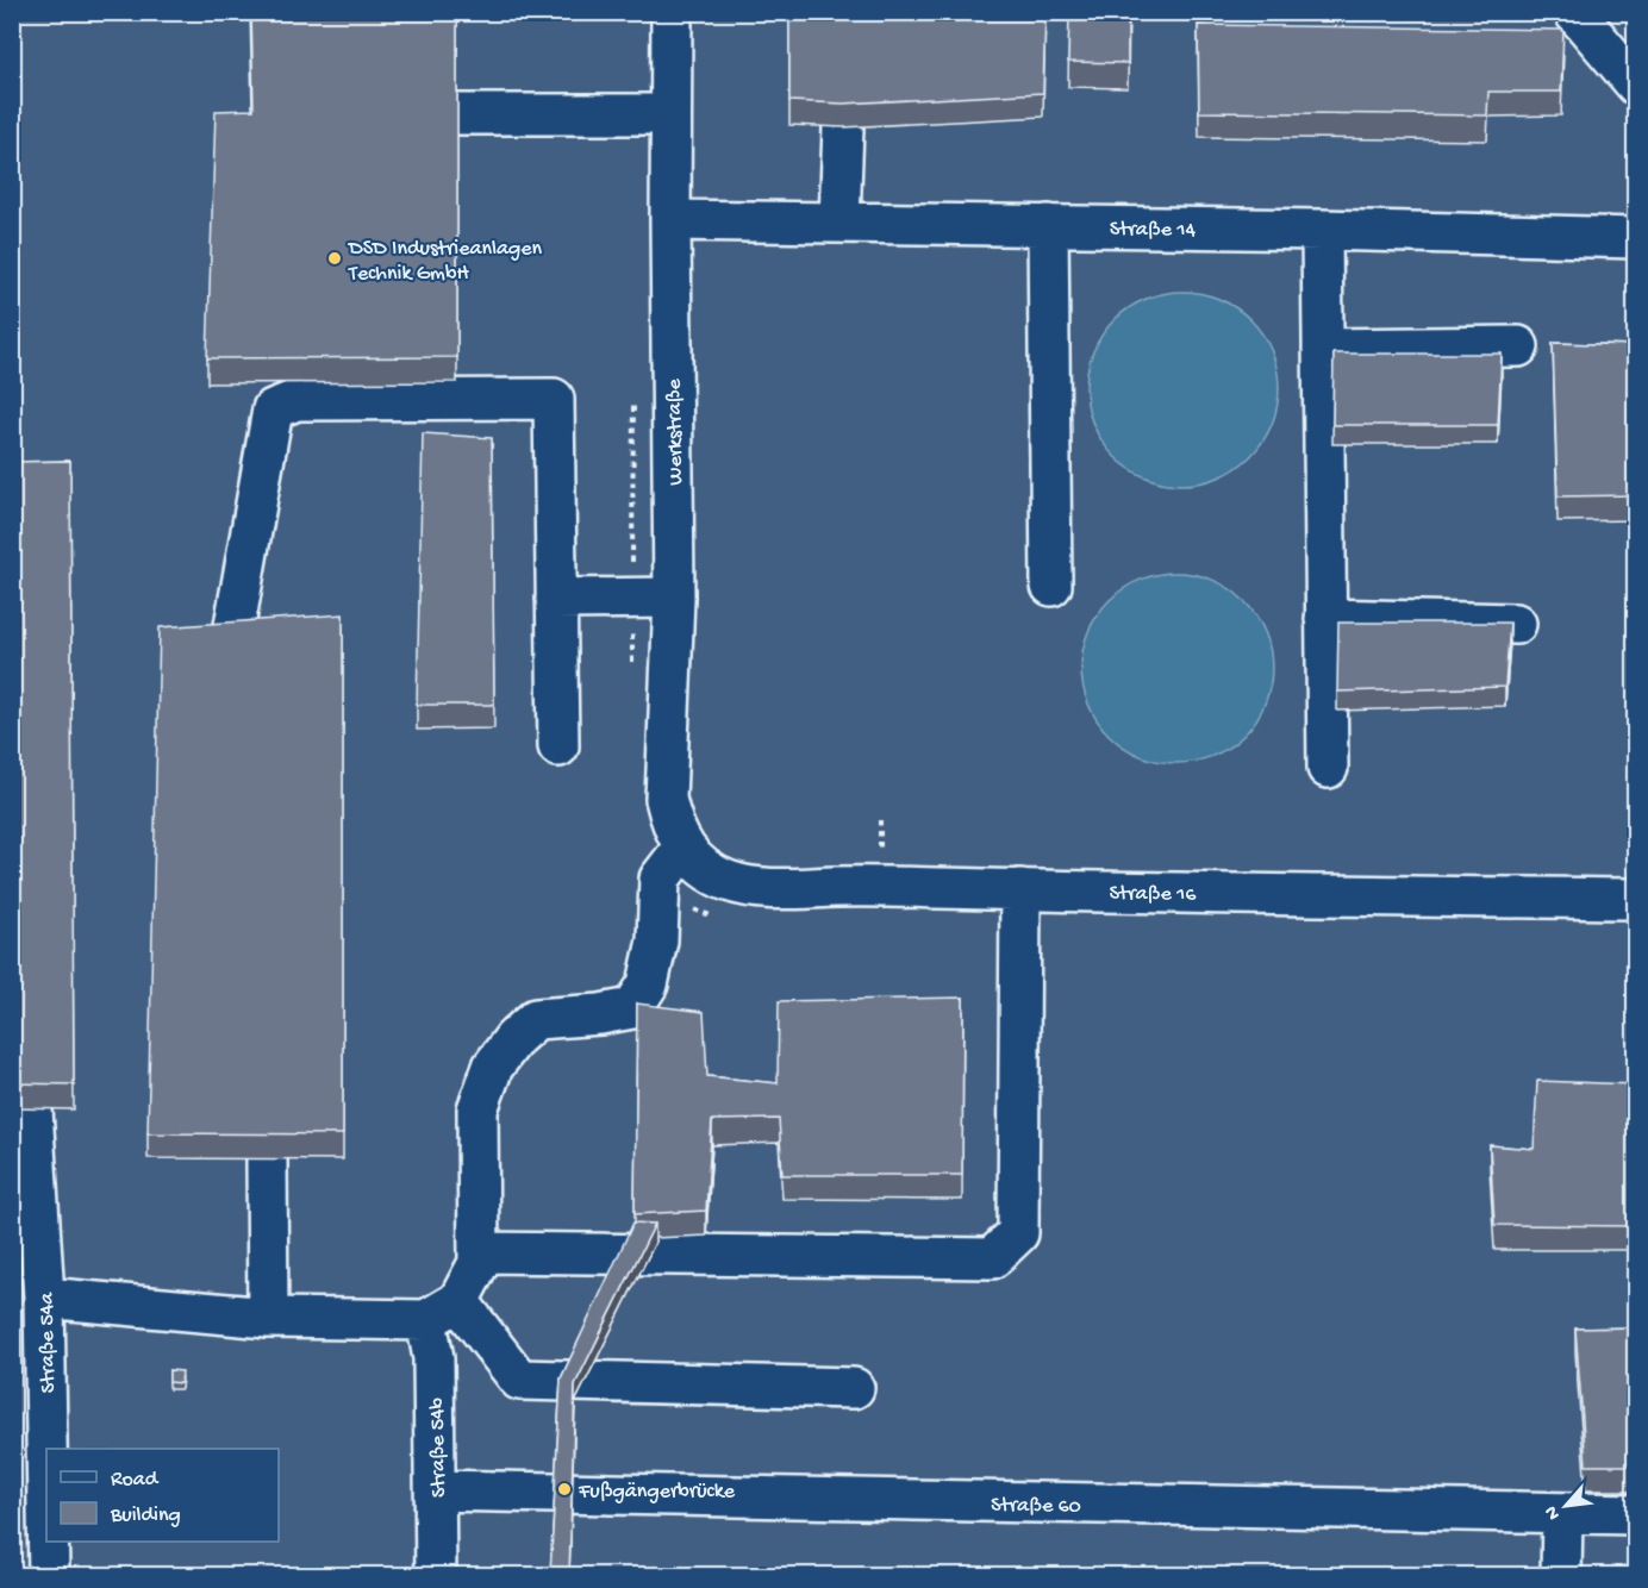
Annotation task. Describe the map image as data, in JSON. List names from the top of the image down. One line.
{"streets":{"street":["Straße 14","Werkstraße","Straße 16","Straße 54a","Straße 54b","Straße 60"]},"crossings":[["Straße 14","Werkstraße"],["Werkstraße","Straße 16"],["Straße 54b","Straße 60"]],"places":["DSD Industrieanlagen Technik GmbH","Fußgängerbrücke"],"legend":["Road","Building"],"north":"bottom left"}
